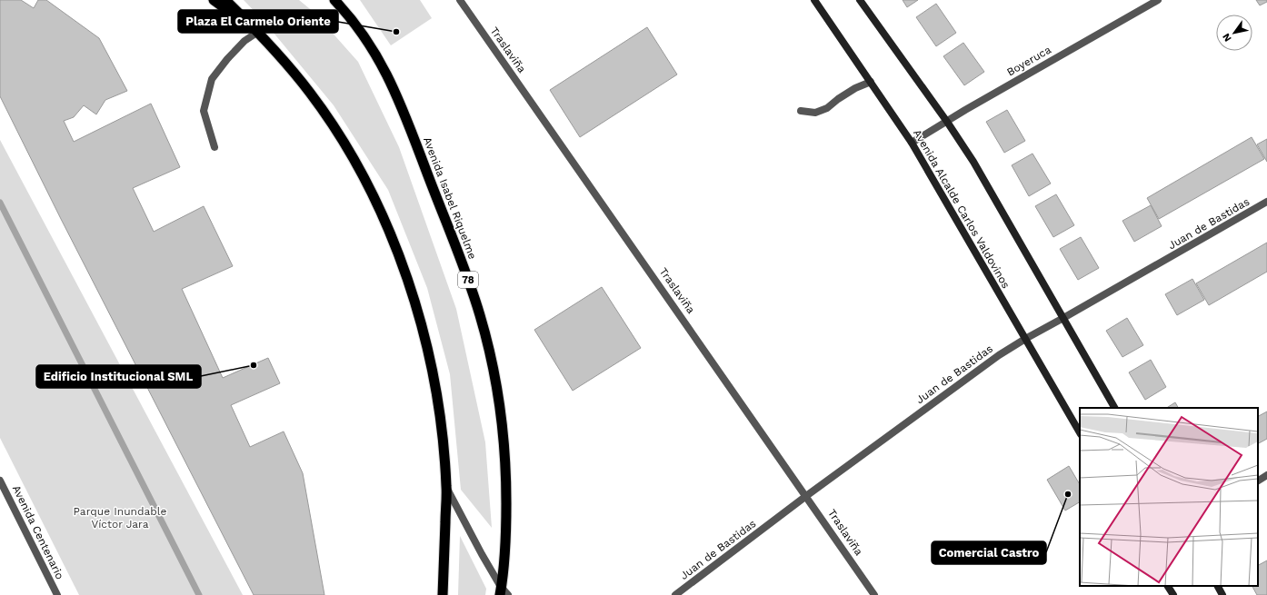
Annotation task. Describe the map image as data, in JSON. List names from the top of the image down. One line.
{"streets":{"highway":["Avenida Isabel Riquelme","78"],"main road":["Avenida Alcalde Carlos Valdovinos"],"street":["Traslaviña","Boyeruca","Juan de Bastidas","Avenida Centenario"]},"crossings":[["Traslaviña","Juan de Bastidas"],["Boyeruca","Avenida Alcalde Carlos Valdovinos"],["Avenida Alcalde Carlos Valdovinos","Juan de Bastidas"]],"parks":["Parque Inundable Víctor Jara"],"places":["Plaza El Carmelo Oriente","Edificio Institucional SML","Comercial Castro"],"north":"bottom left"}
